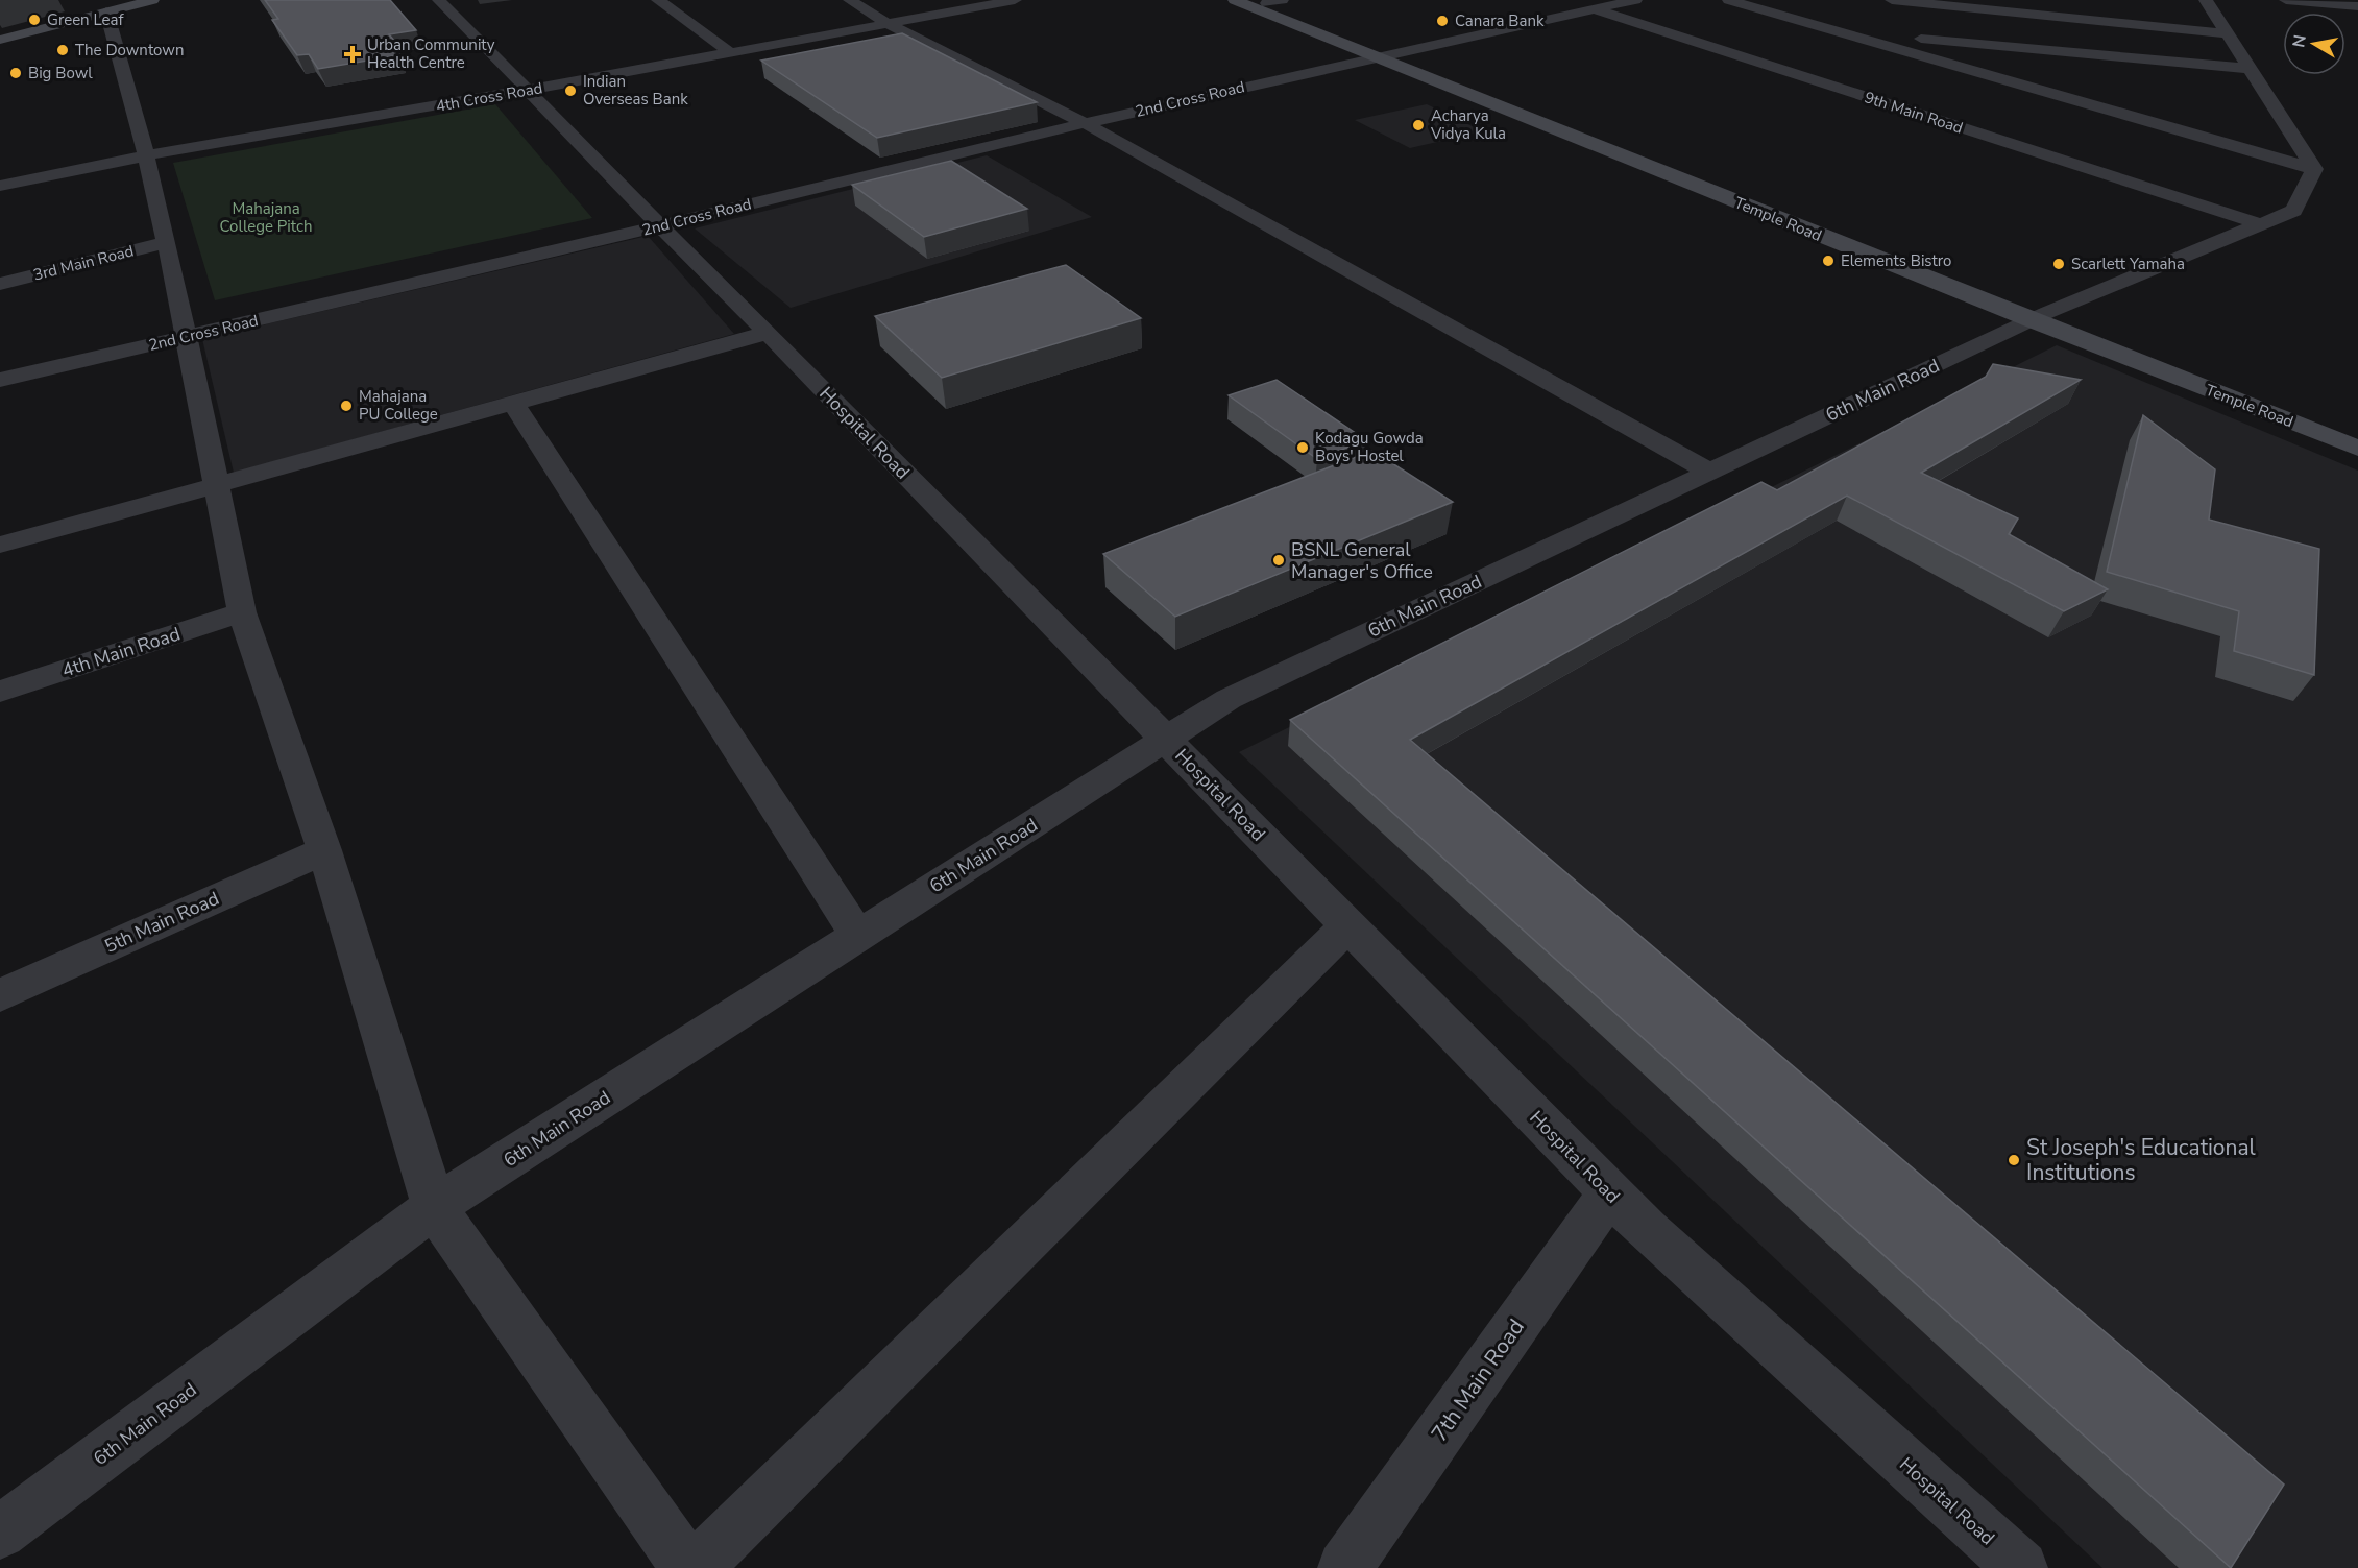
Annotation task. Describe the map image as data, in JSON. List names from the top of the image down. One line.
{"streets":{"street":["4th Cross Road","2nd Cross Road","9th Main Road","Temple Road","3rd Main Road","6th Main Road","Hospital Road","4th Main Road","5th Main Road","7th Main Road"]},"crossings":[["4th Cross Road","Hospital Road"],["2nd Cross Road","9th Main Road"],["2nd Cross Road","Temple Road"],["2nd Cross Road","Hospital Road"],["9th Main Road","6th Main Road"],["Temple Road","6th Main Road"],["6th Main Road","Hospital Road"],["Hospital Road","7th Main Road"]],"parks":["Mahajana College Pitch"],"places":{"other":["Green Leaf","Canara Bank","The Downtown","Big Bowl","Indian Overseas Bank","Acharya Vidya Kula","Elements Bistro","Scarlett Yamaha","Mahajana PU College","Kodagu Gowda Boys' Hostel","BSNL General Manager's Office","St Joseph's Educational Institutions"],"health":["Urban Community Health Centre"]},"north":"left"}
